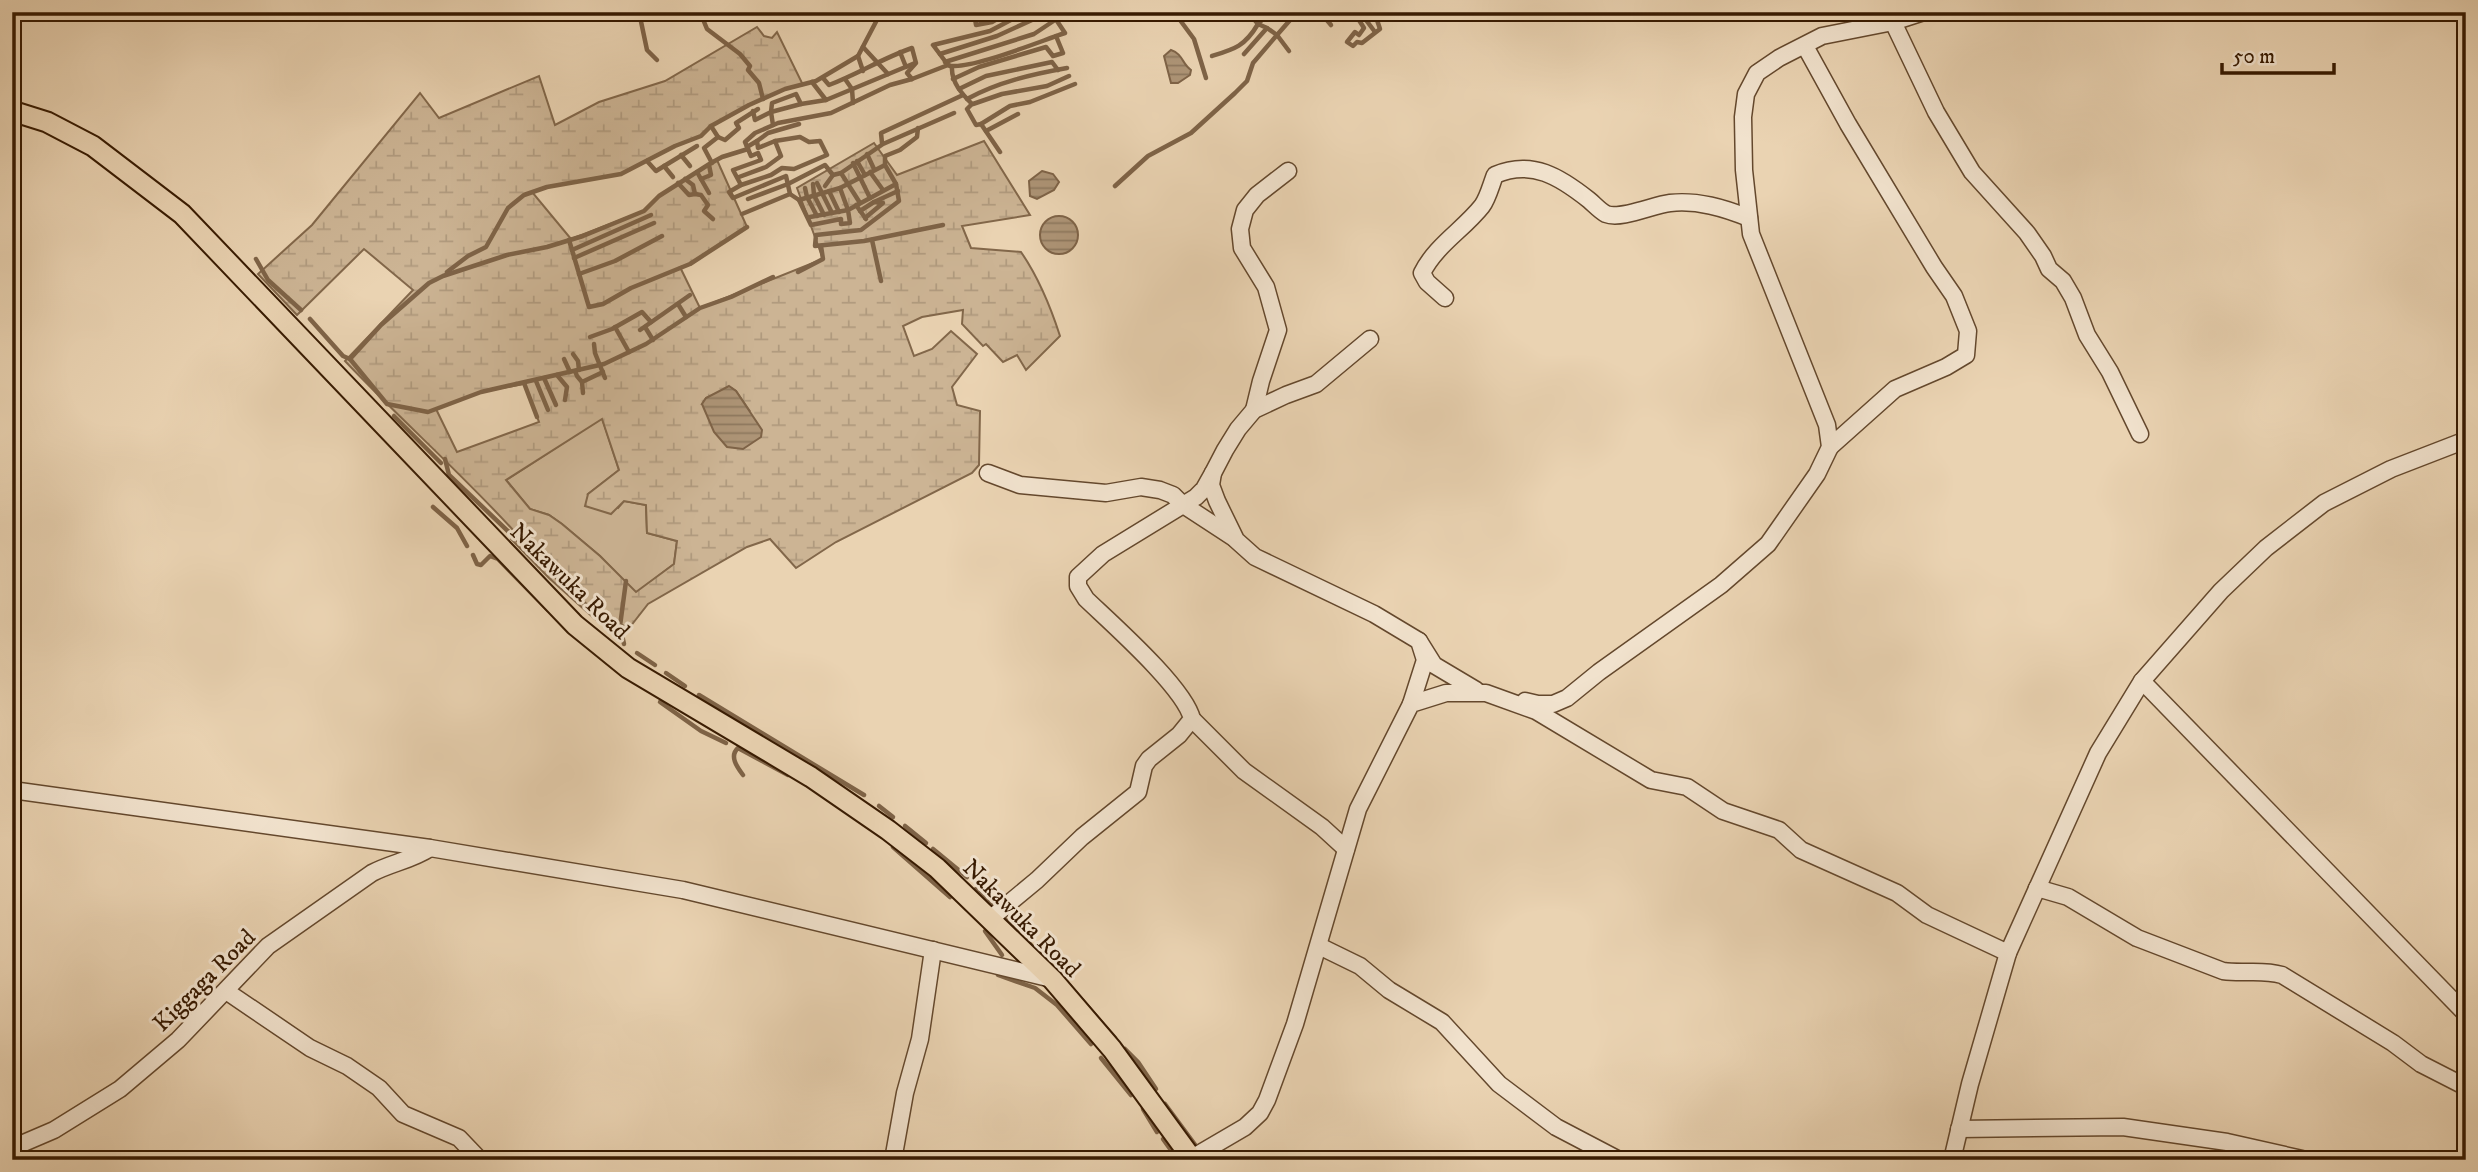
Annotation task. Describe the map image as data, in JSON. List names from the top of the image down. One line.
{"streets":{"main road":["Nakawuka Road"],"street":["Kiggaga Road"]},"scale_bar":"50 m"}
